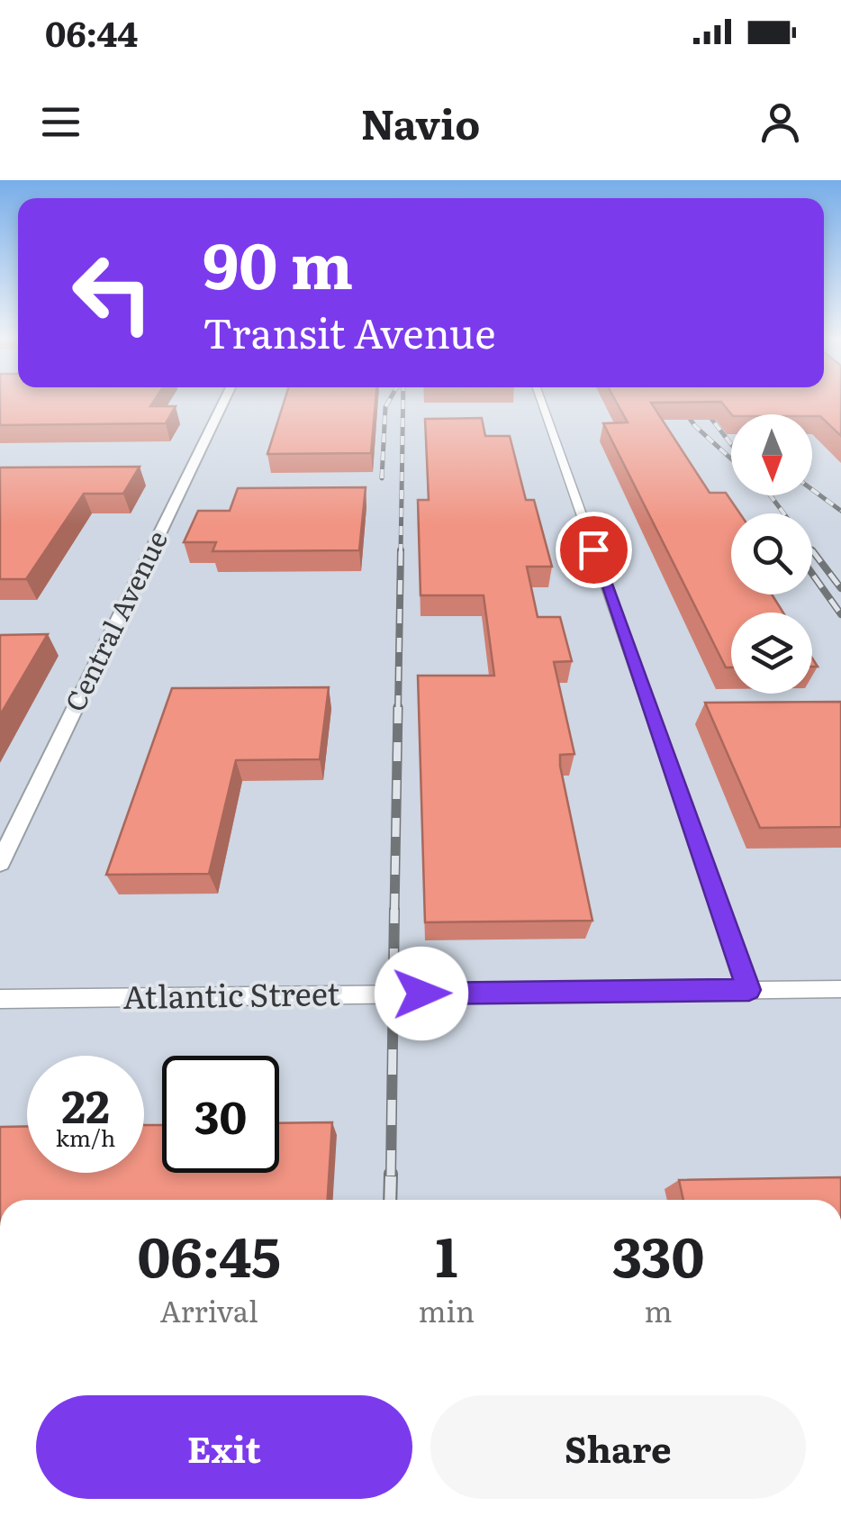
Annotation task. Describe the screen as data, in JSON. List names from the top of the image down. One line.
{"streets":{"street":["Central Avenue","Atlantic Street"]},"north":"bottom","page":{"status":"06:44","header":"Navio","turn":["90 m","Transit Avenue"],"speed":"22 km/h","limit":"30","eta":["06:45","Arrival","1","min","330","m"],"buttons":["Exit","Share"]}}
